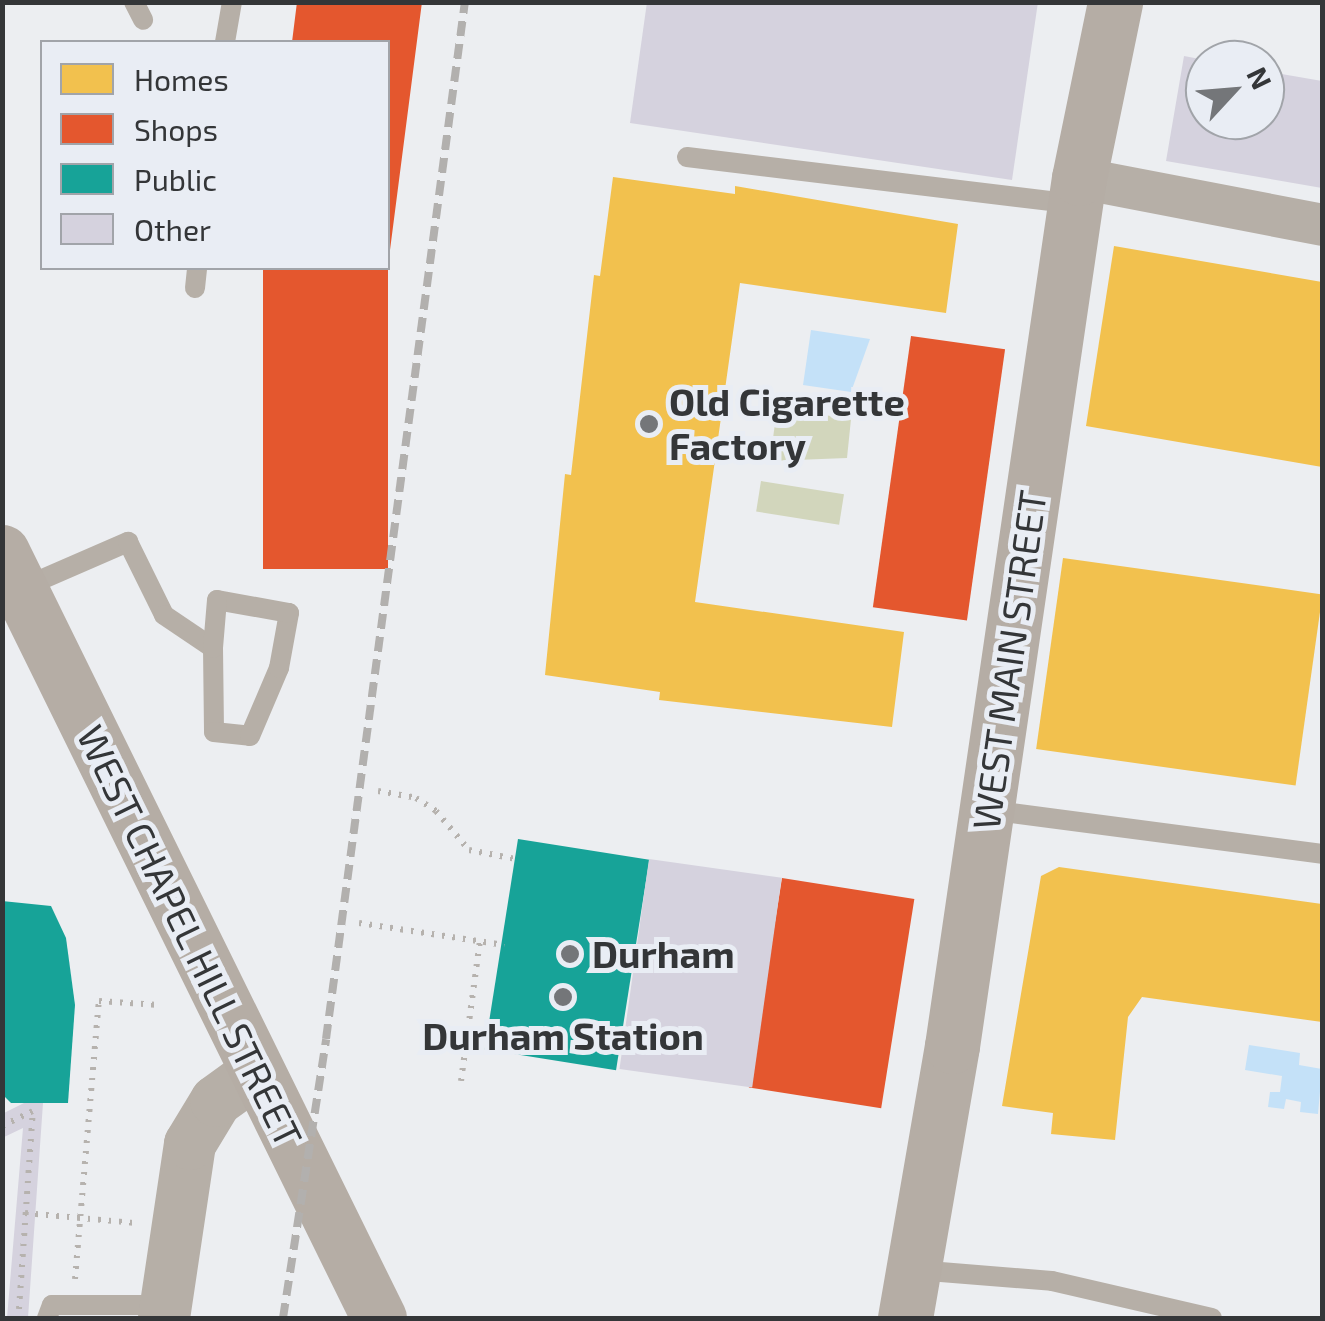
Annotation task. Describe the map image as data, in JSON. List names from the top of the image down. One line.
{"streets":{"main road":["WEST MAIN STREET","WEST CHAPEL HILL STREET"]},"places":["Old Cigarette Factory","Durham","Durham Station"],"legend":["Homes","Shops","Public","Other"],"north":"top right"}
